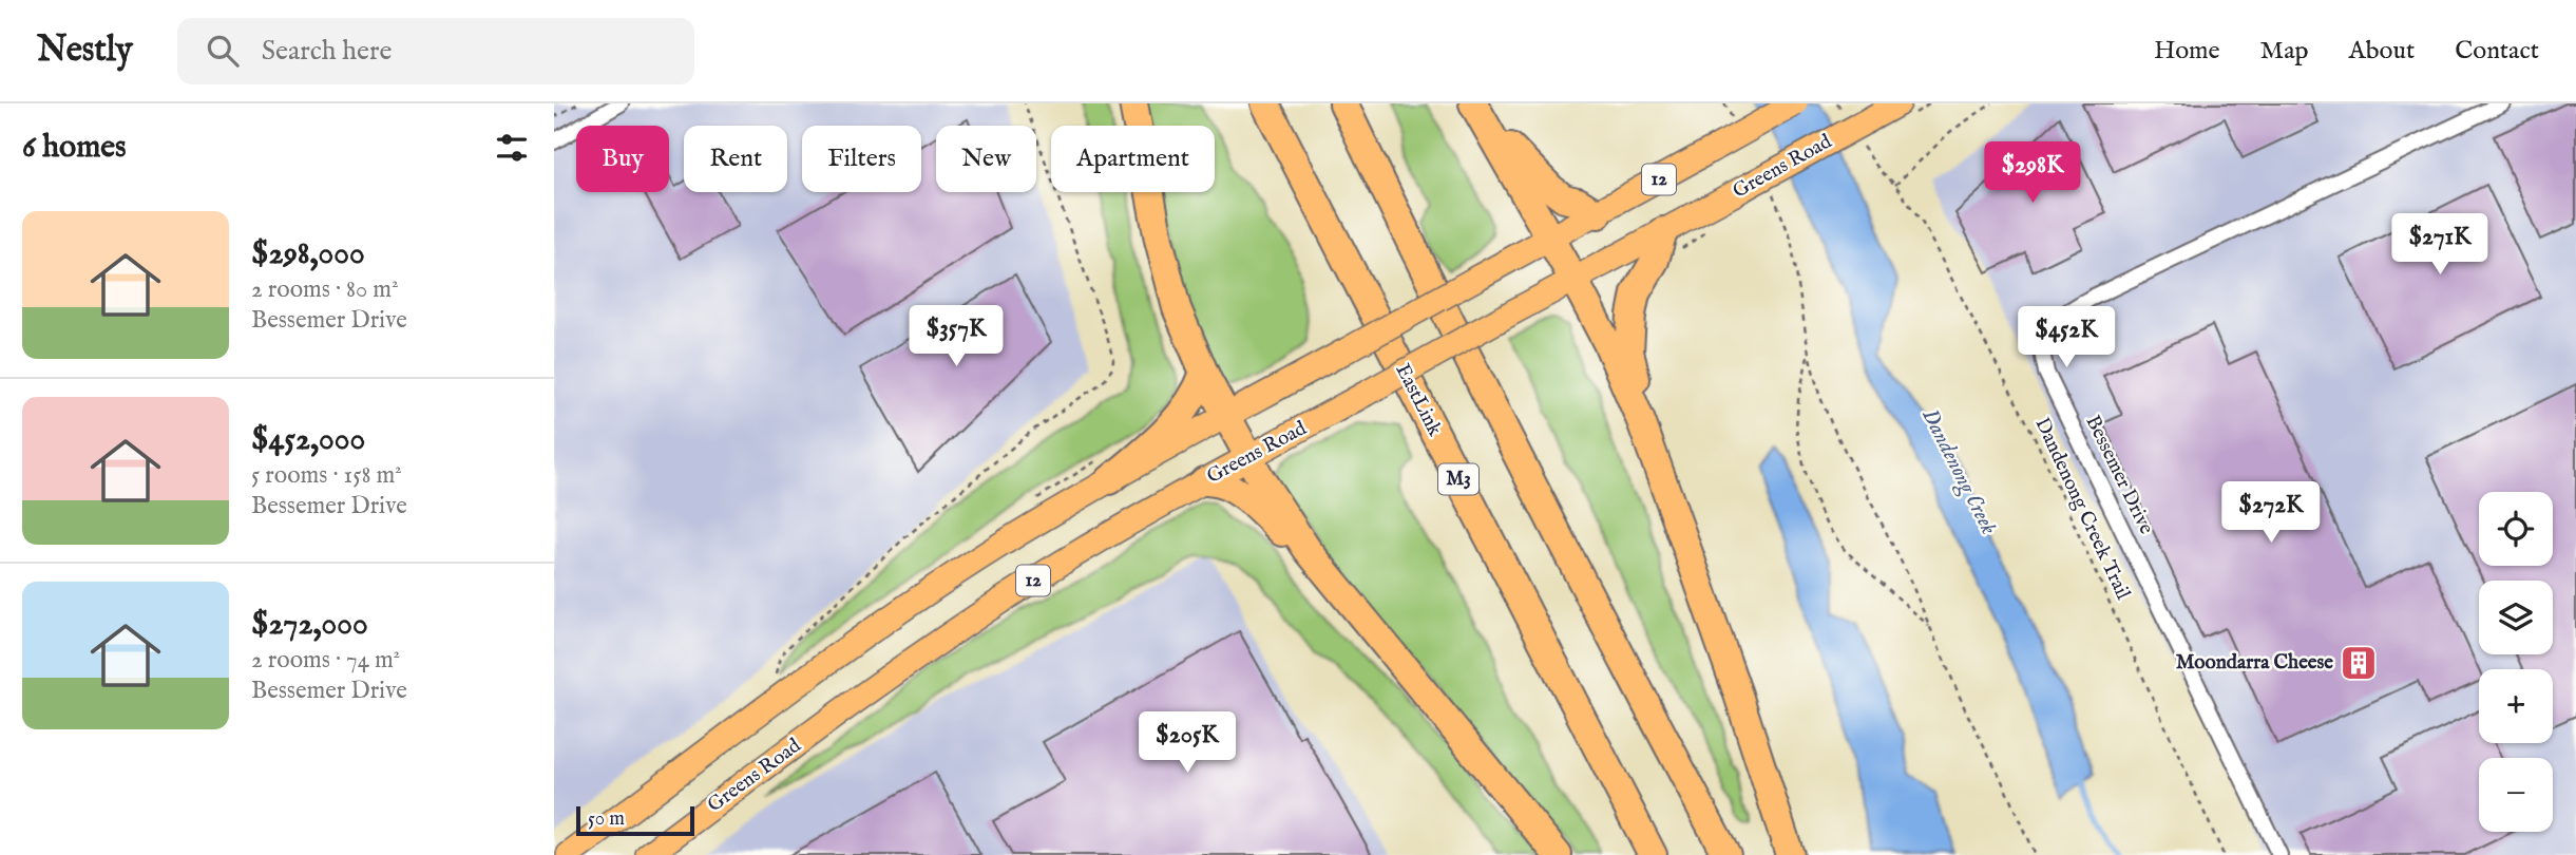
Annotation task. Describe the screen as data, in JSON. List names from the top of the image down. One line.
{"streets":{"highway":["EastLink","M3"],"main road":["Greens Road","12"],"street":["Bessemer Drive"],"path":["Dandenong Creek Trail"]},"water":["Dandenong Creek"],"places":{"building":["Moondarra Cheese"]},"scale_bar":"50 m","page":{"header":"Nestly","search":"Search here","nav":["Home","Map","About","Contact"],"heading":"6 homes","chip":["Buy","Rent","Filters","New","Apartment"],"price":["$298K","$271K","$357K","$452K","$272K","$205K"],"list":[{"name":"$298,000","note":"2 rooms · 80 m² · Bessemer Drive"},{"name":"$452,000","note":"5 rooms · 158 m² · Bessemer Drive"},{"name":"$272,000","note":"2 rooms · 74 m² · Bessemer Drive"}],"map_buttons":["+","−"],"scale":"50 m"}}
